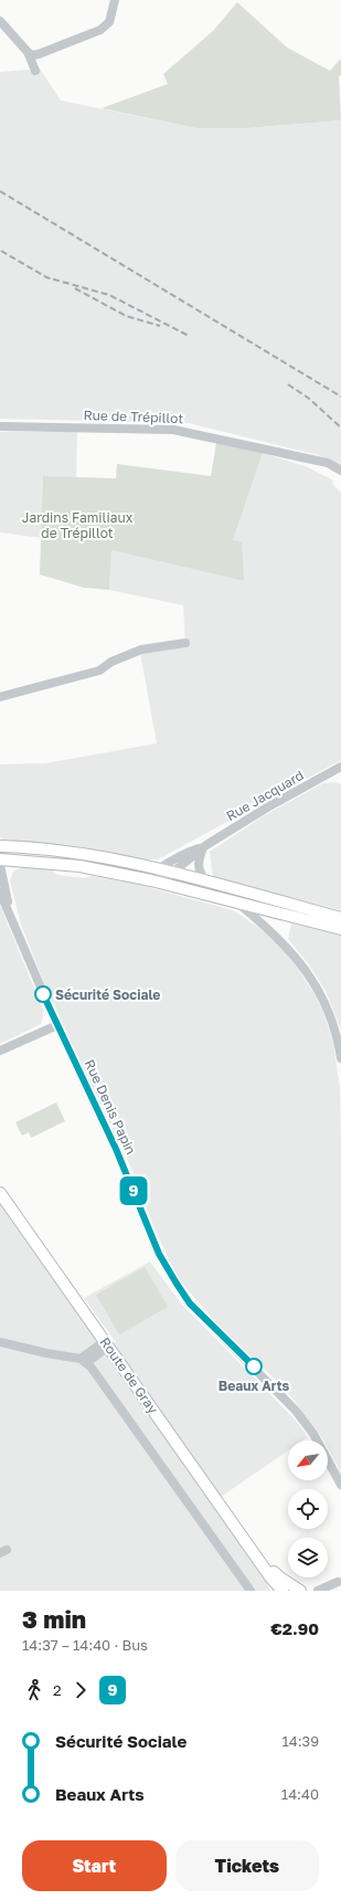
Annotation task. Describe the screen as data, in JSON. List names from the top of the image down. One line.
{"streets":{"main road":["Route de Gray"],"street":["Rue de Trépillot","Rue Jacquard","Rue Denis Papin"]},"parks":["Jardins Familiaux de Trépillot"],"places":["Sécurité Sociale","Beaux Arts"],"lines":["bus line 9"],"north":"bottom left","page":{"on_map":"9","heading":["3 min","14:37 – 14:40 · Bus","€2.90"],"legs":["2","9"],"list":[{"name":"Sécurité Sociale","value":"14:39"},{"name":"Beaux Arts","value":"14:40"}],"buttons":["Start","Tickets"]}}
